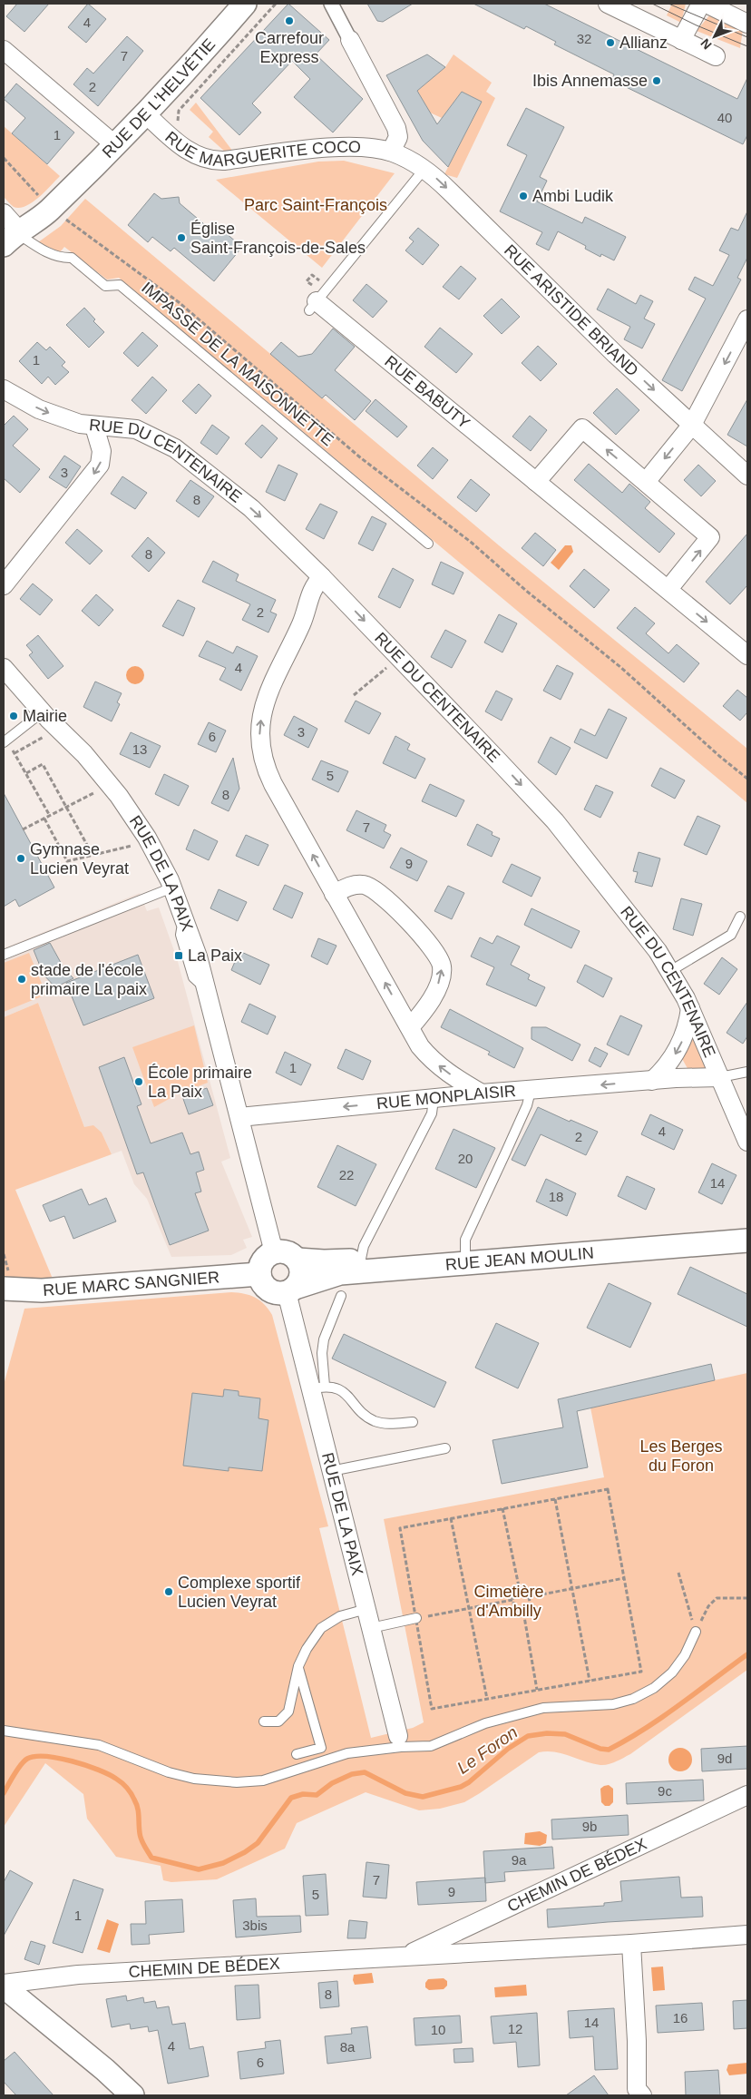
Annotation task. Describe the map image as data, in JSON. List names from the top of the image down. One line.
{"streets":{"street":["RUE DE L'HELVÉTIE","RUE MARGUERITE COCO","RUE ARISTIDE BRIAND","RUE BABUTY","RUE DU CENTENAIRE","RUE DE LA PAIX","RUE MONPLAISIR","RUE JEAN MOULIN","RUE MARC SANGNIER","CHEMIN DE BÉDEX"],"lane":["IMPASSE DE LA MAISONNETTE"]},"crossings":[["RUE DE L'HELVÉTIE","RUE MARGUERITE COCO"],["RUE DE L'HELVÉTIE","IMPASSE DE LA MAISONNETTE"],["RUE MARGUERITE COCO","RUE ARISTIDE BRIAND"],["RUE DU CENTENAIRE","RUE MONPLAISIR"],["RUE DE LA PAIX","RUE MONPLAISIR"],["RUE DE LA PAIX","RUE JEAN MOULIN"],["RUE DE LA PAIX","RUE MARC SANGNIER"],["RUE JEAN MOULIN","RUE MARC SANGNIER"]],"one_way":["RUE ARISTIDE BRIAND","RUE DU CENTENAIRE","RUE MONPLAISIR"],"water":["Le Foron"],"parks":["Parc Saint-François","Les Berges du Foron","Cimetière d'Ambilly"],"places":{"other":["Carrefour Express","Allianz","Ibis Annemasse","Ambi Ludik","Église Saint-François-de-Sales","Mairie","Gymnase Lucien Veyrat","stade de l'école primaire La paix","École primaire La Paix","Complexe sportif Lucien Veyrat"],"transit":["La Paix"]},"house_numbers":["4","32","7","2","40","1","1","3","8","8","2","4","3","6","13","5","8","7","9","1","4","2","20","22","14","18","9d","9c","9b","9a","7","9","5","1","3bis","8","16","14","12","10","4","8a","6"],"north":"bottom left"}
